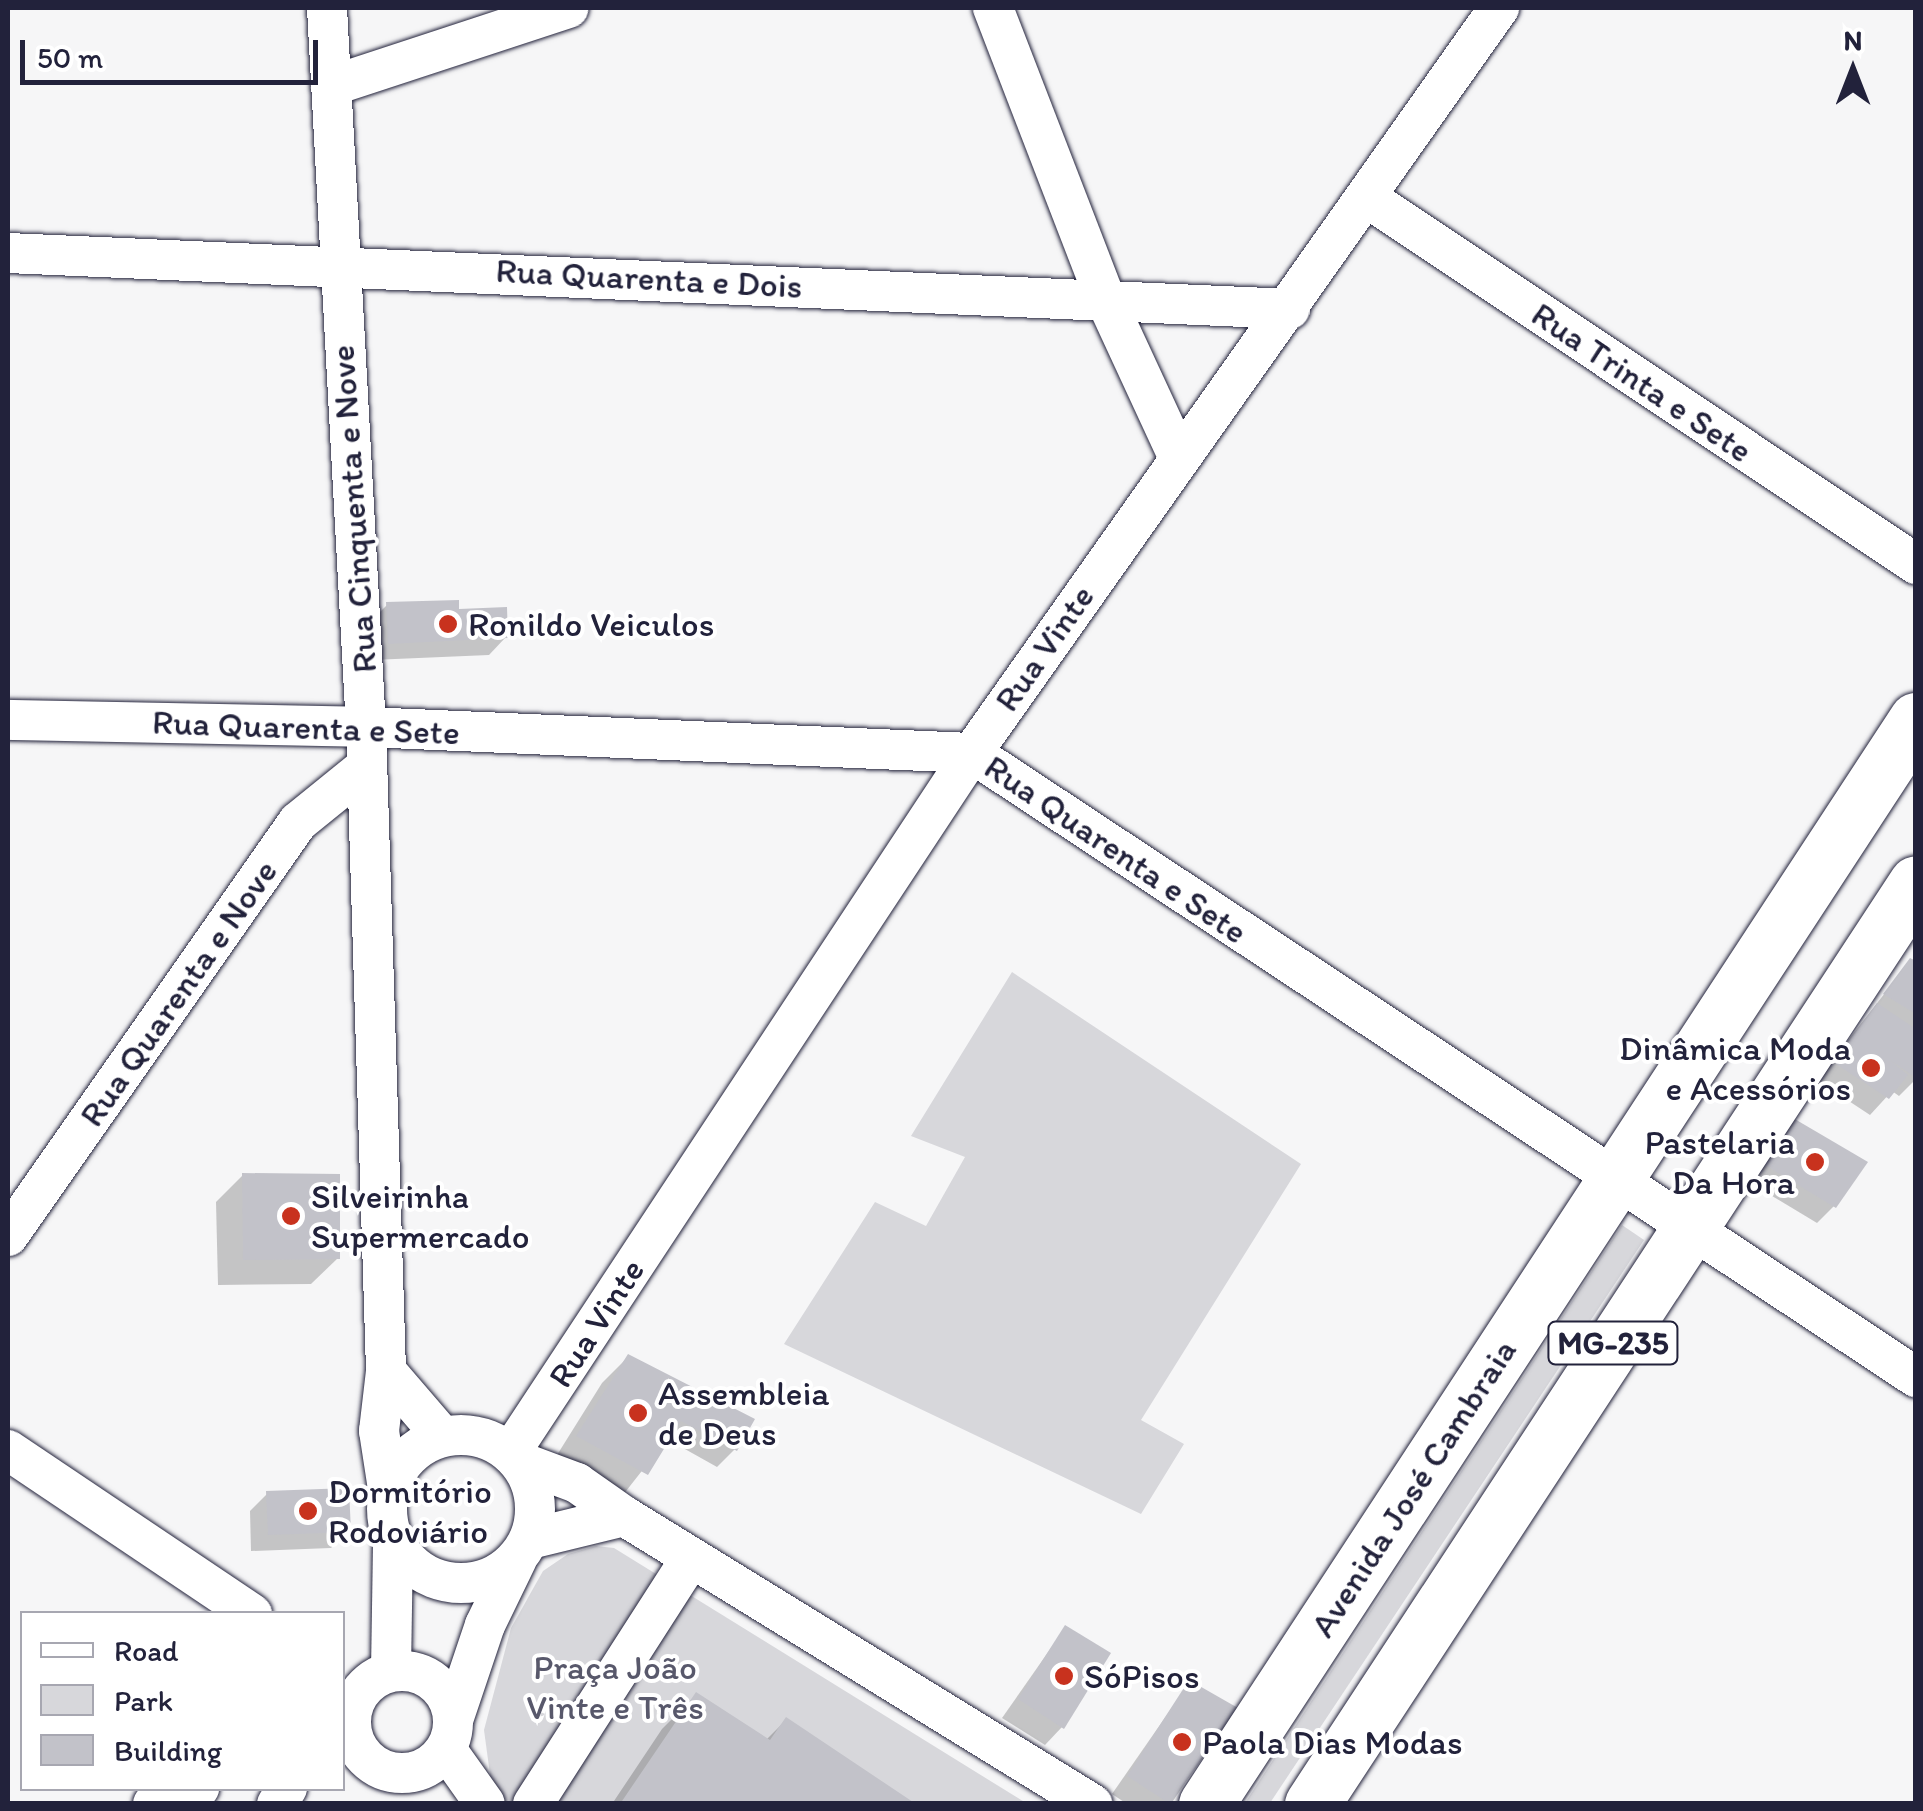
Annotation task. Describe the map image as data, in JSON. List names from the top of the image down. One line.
{"streets":{"main road":["MG-235","Avenida José Cambraia"],"street":["Rua Quarenta e Dois","Rua Trinta e Sete","Rua Cinquenta e Nove","Rua Vinte","Rua Quarenta e Sete","Rua Quarenta e Nove"]},"crossings":[["Rua Quarenta e Dois","Rua Cinquenta e Nove"],["Rua Quarenta e Dois","Rua Vinte"],["Rua Trinta e Sete","Rua Vinte"],["Rua Cinquenta e Nove","Rua Vinte"],["Rua Cinquenta e Nove","Rua Quarenta e Sete"],["Rua Cinquenta e Nove","Rua Quarenta e Nove"],["Rua Vinte","Rua Quarenta e Sete"],["Rua Quarenta e Sete","MG-235"],["Rua Quarenta e Sete","Avenida José Cambraia"]],"parks":["Praça João Vinte e Três"],"places":["Ronildo Veiculos","Dinâmica Moda e Acessórios","Pastelaria Da Hora","Silveirinha Supermercado","Assembleia de Deus","Dormitório Rodoviário","SóPisos","Paola Dias Modas"],"legend":["Road","Park","Building"],"scale_bar":"50 m","north":"top"}
